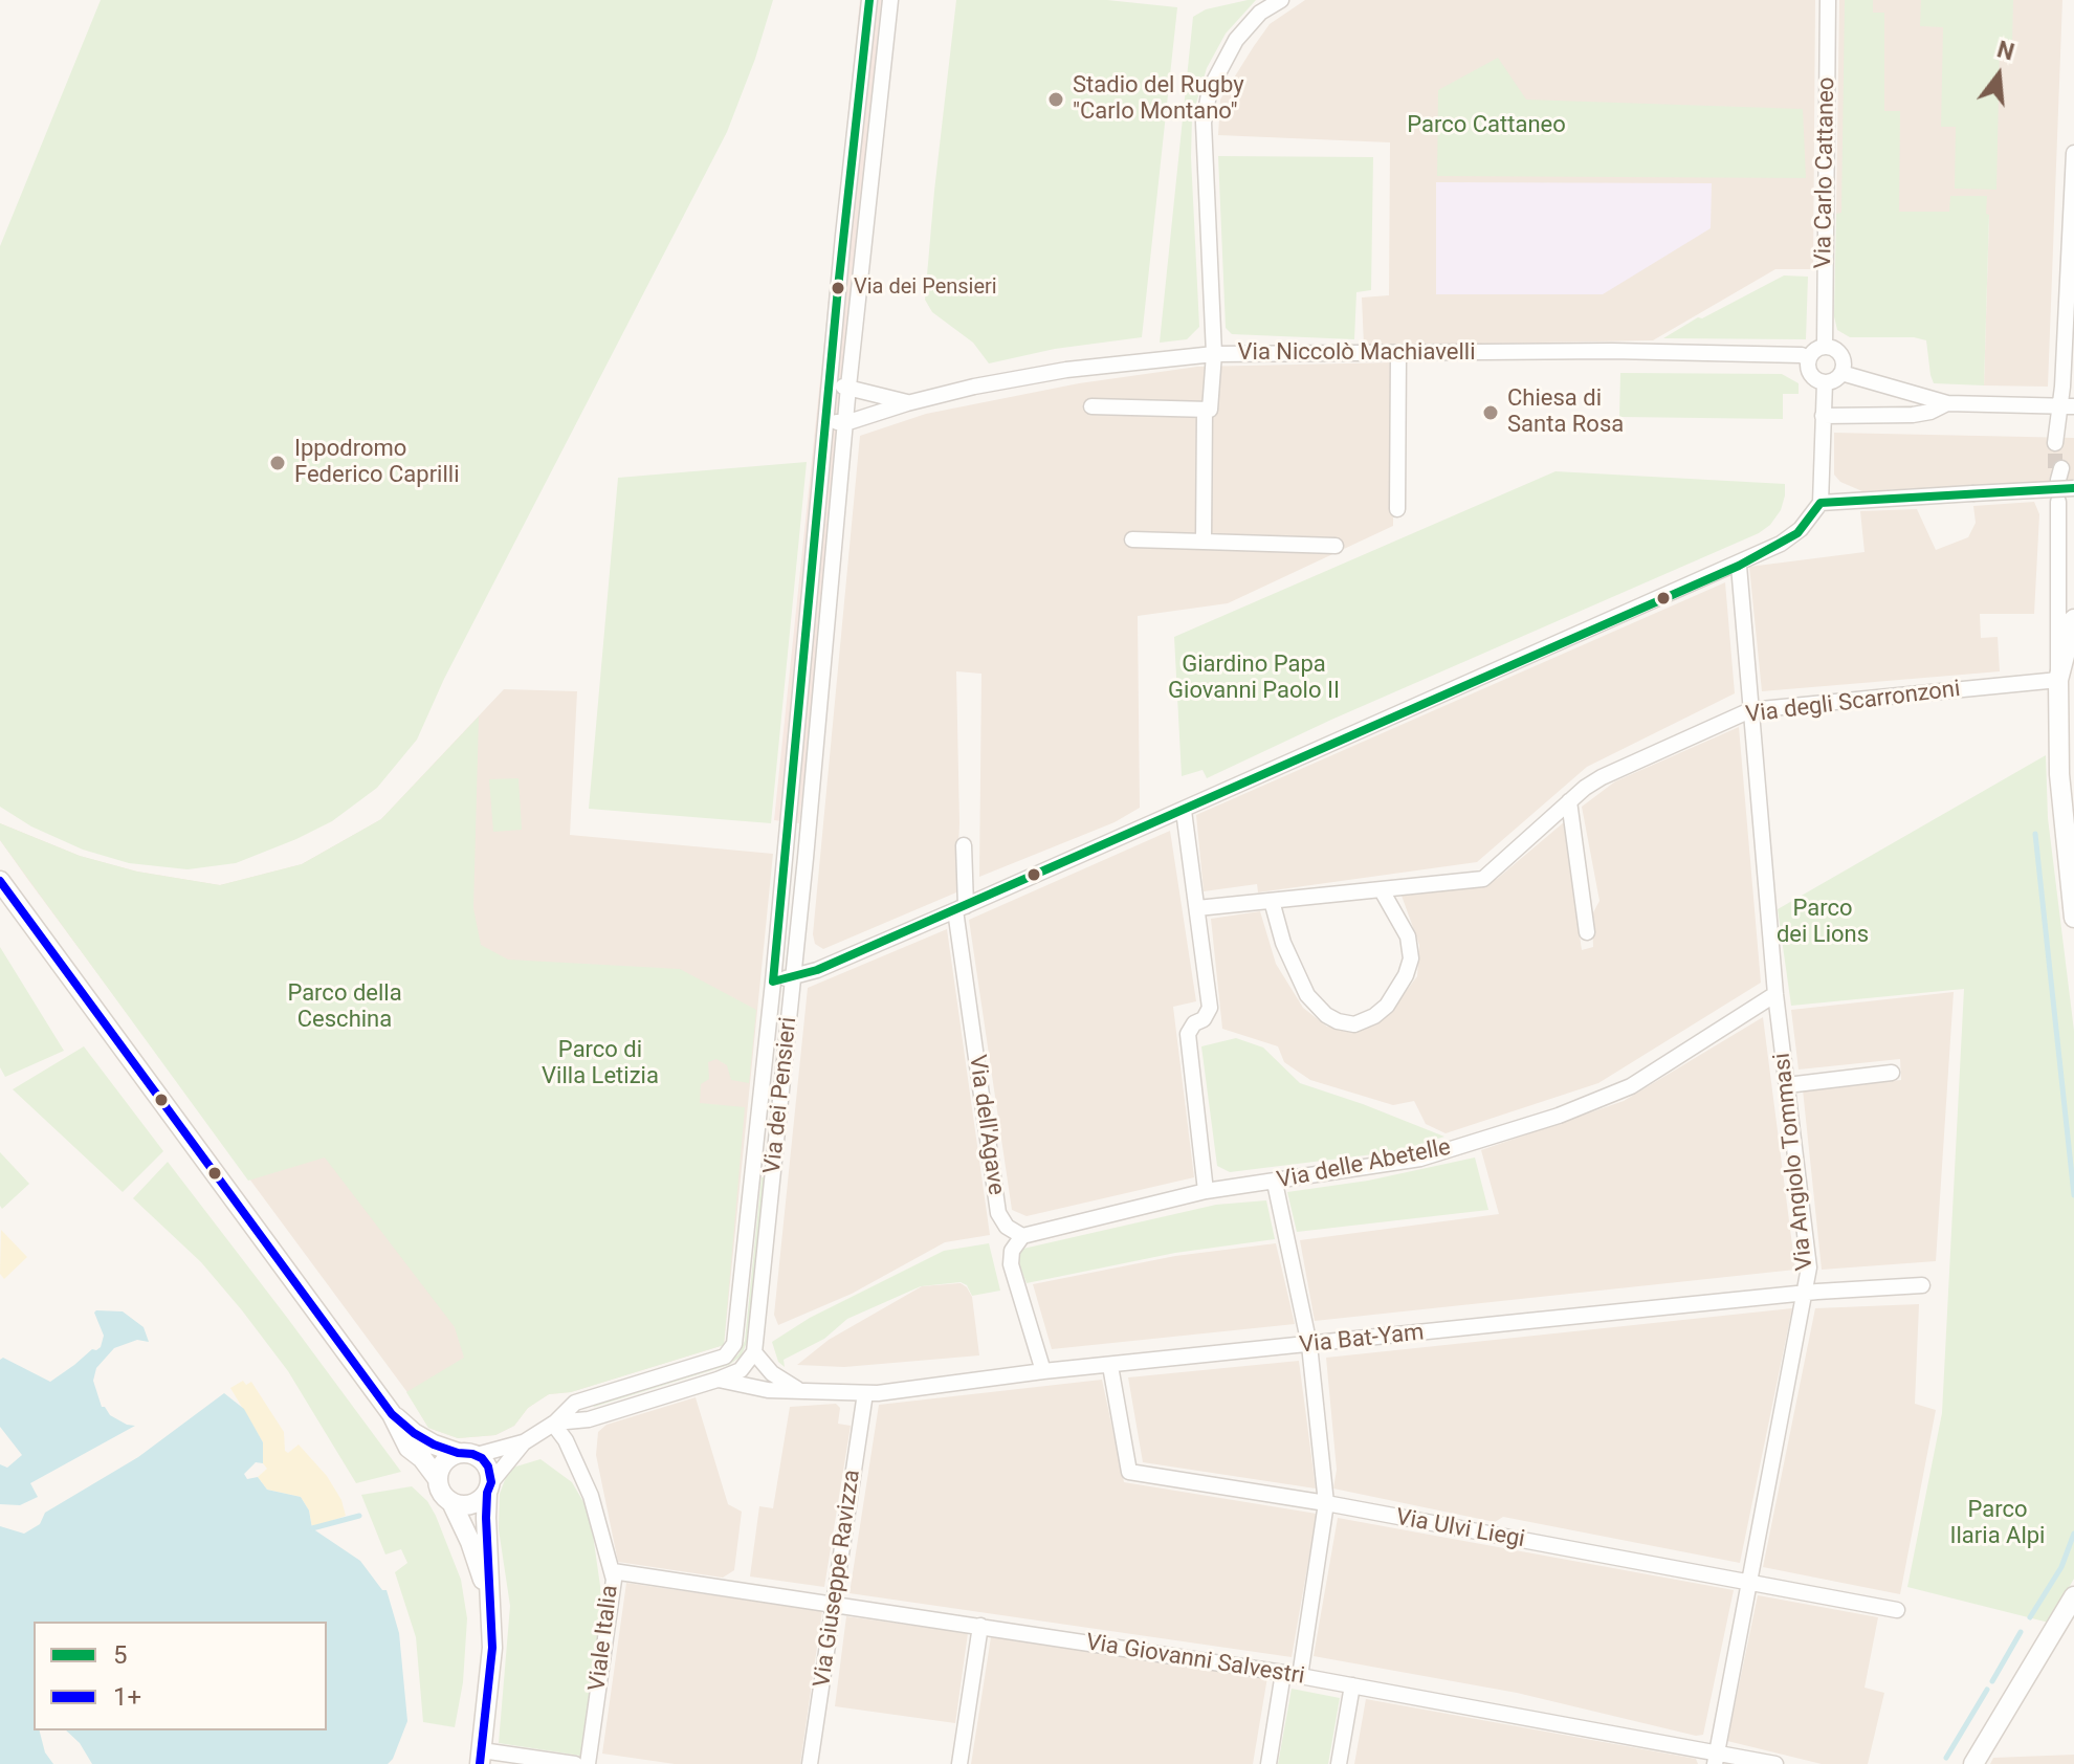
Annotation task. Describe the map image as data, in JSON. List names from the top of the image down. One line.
{"streets":{"street":["Via Carlo Cattaneo","Via Niccolò Machiavelli","Via degli Scarronzoni","Via dei Pensieri","Via dell'Agave","Via Angiolo Tommasi","Via delle Abetelle","Via Bat-Yam","Via Ulvi Liegi","Via Giuseppe Ravizza","Viale Italia","Via Giovanni Salvestri"]},"crossings":[["Via Carlo Cattaneo","Via Niccolò Machiavelli"],["Via Niccolò Machiavelli","Via dei Pensieri"],["Via degli Scarronzoni","Via Angiolo Tommasi"],["Via dei Pensieri","Via Bat-Yam"],["Via dei Pensieri","Viale Italia"],["Via dell'Agave","Via delle Abetelle"],["Via Angiolo Tommasi","Via delle Abetelle"],["Via Angiolo Tommasi","Via Bat-Yam"],["Via Angiolo Tommasi","Via Ulvi Liegi"],["Via Angiolo Tommasi","Via Giovanni Salvestri"],["Via Bat-Yam","Via Ulvi Liegi"],["Via Bat-Yam","Via Giuseppe Ravizza"],["Via Giuseppe Ravizza","Via Giovanni Salvestri"],["Viale Italia","Via Giovanni Salvestri"]],"parks":["Parco Cattaneo","Giardino Papa Giovanni Paolo II","Parco dei Lions","Parco della Ceschina","Parco di Villa Letizia","Parco Ilaria Alpi"],"places":["Stadio del Rugby \"Carlo Montano\"","Via dei Pensieri","Chiesa di Santa Rosa","Ippodromo Federico Caprilli"],"lines":["transit line 5","transit line 1+"],"legend":["5","1+"],"north":"top"}
